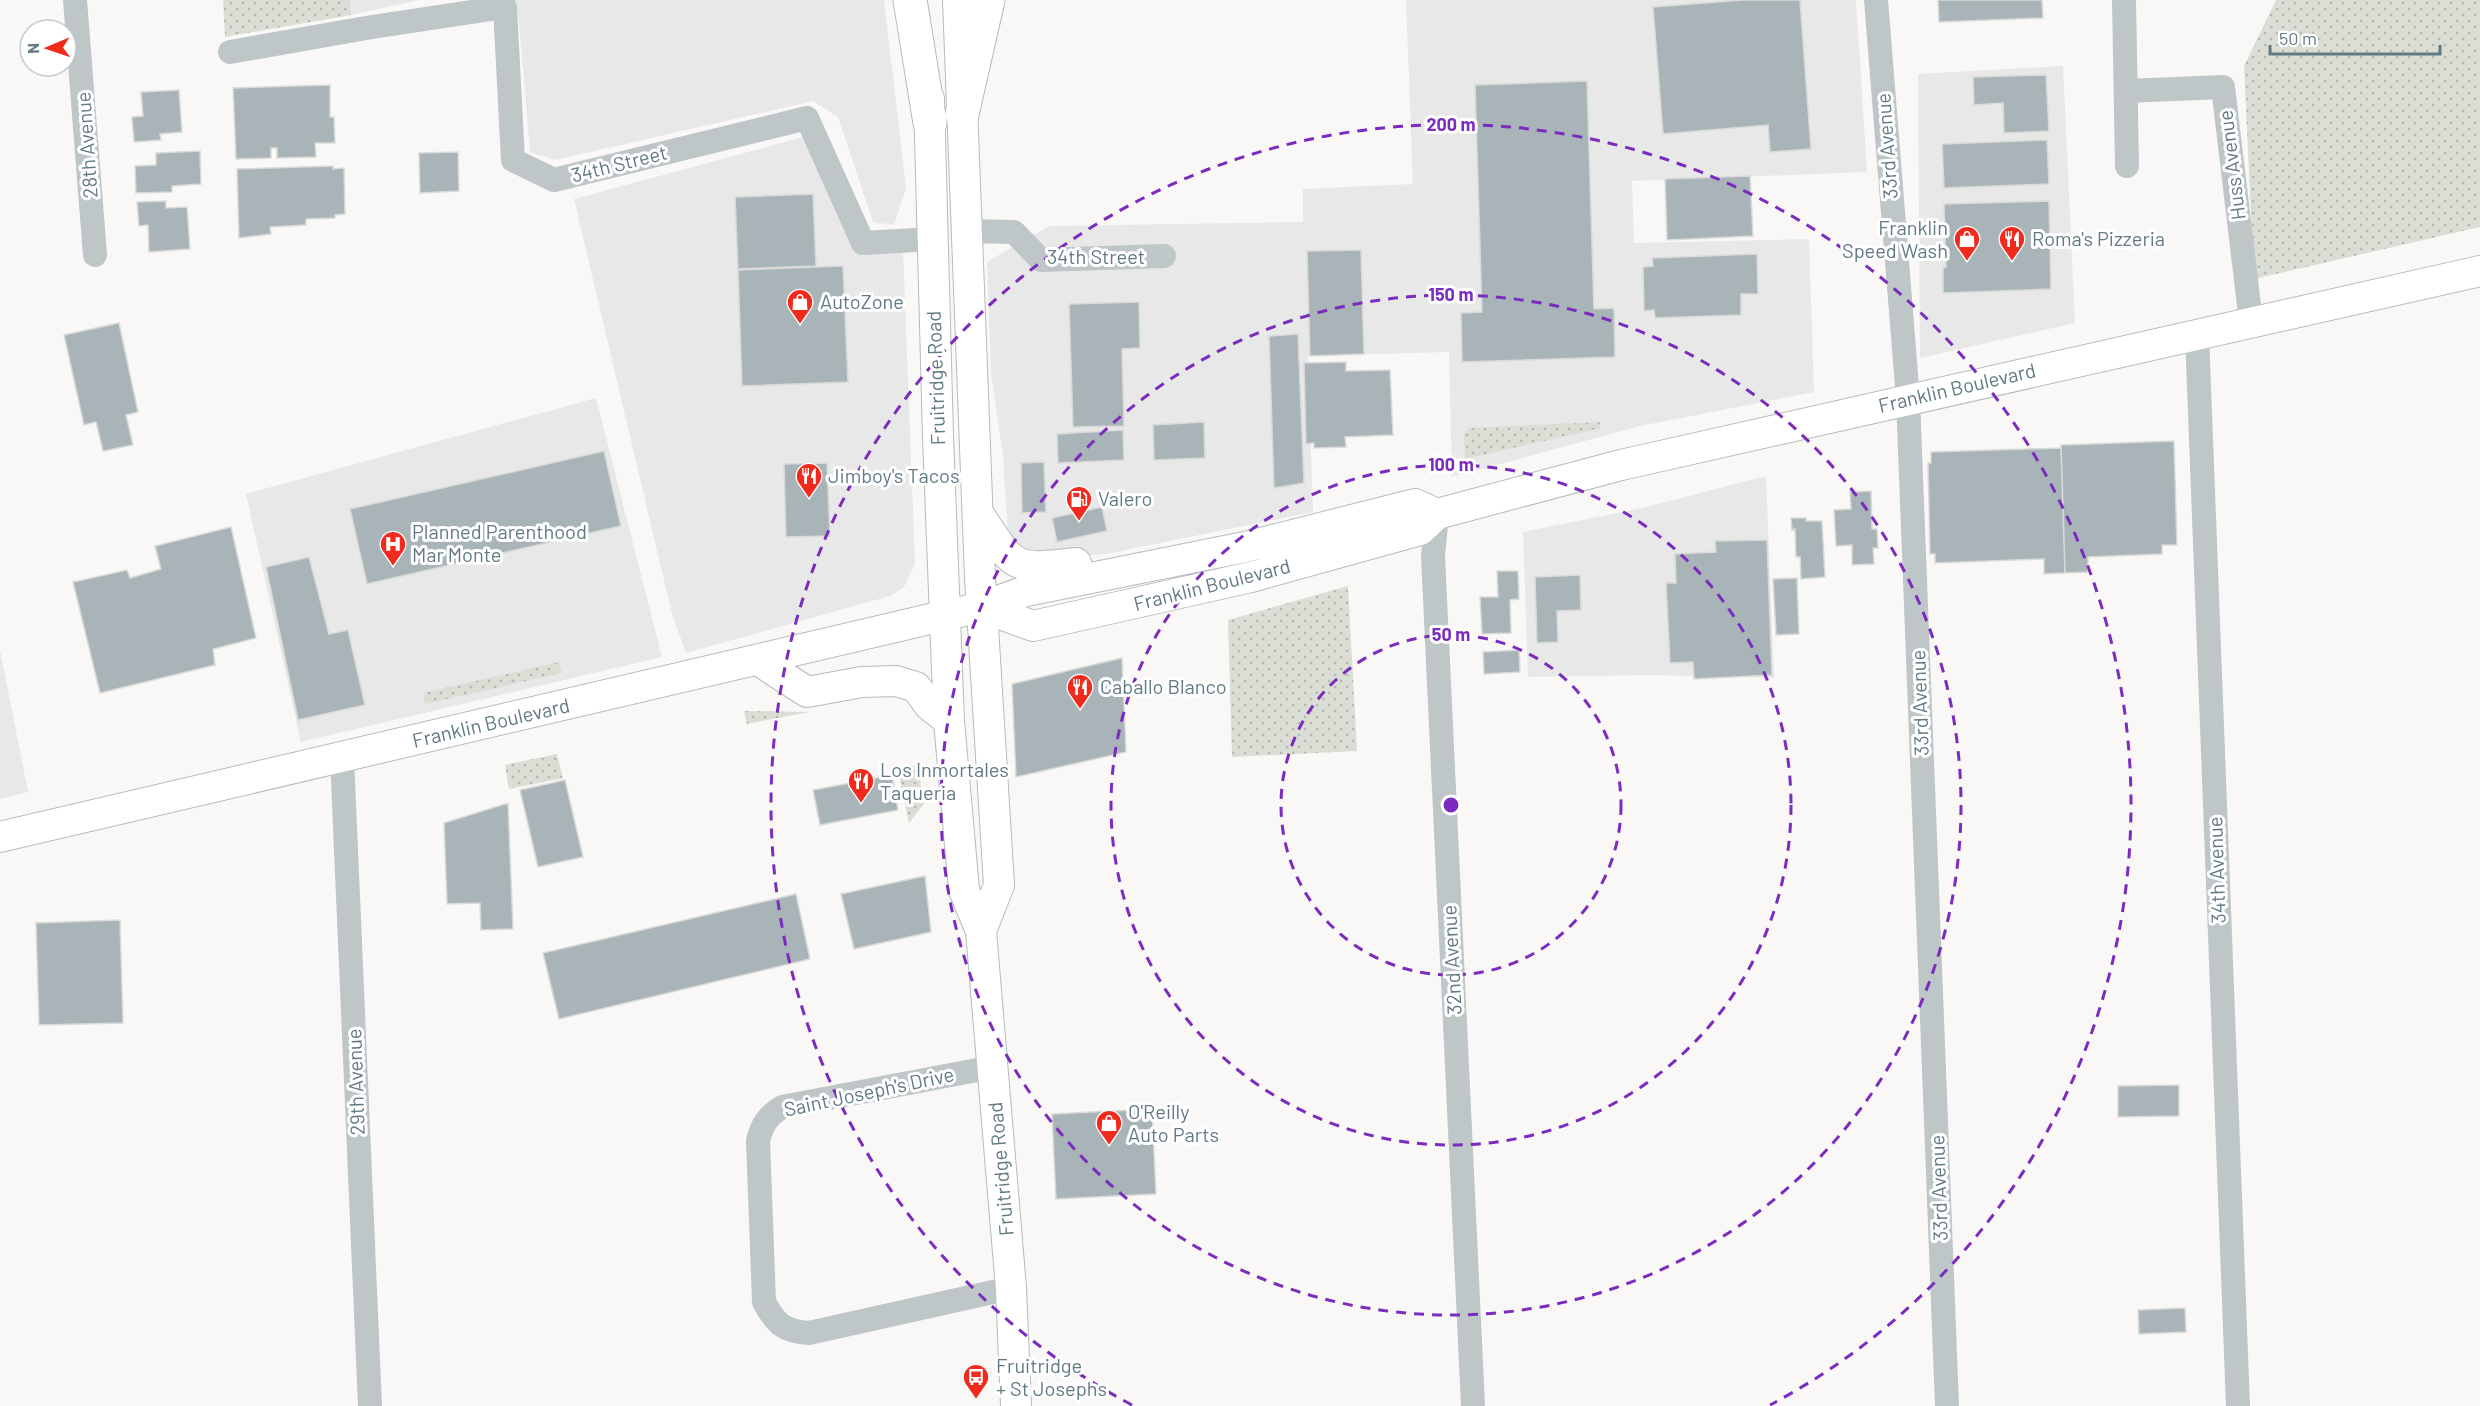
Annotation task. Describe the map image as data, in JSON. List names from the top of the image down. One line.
{"streets":{"main road":["Fruitridge Road","Franklin Boulevard"],"street":["28th Avenue","33rd Avenue","34th Street","Huss Avenue","34th Avenue","32nd Avenue","29th Avenue","Saint Joseph's Drive"]},"crossings":[["33rd Avenue","Franklin Boulevard"],["34th Street","Fruitridge Road"],["Huss Avenue","Franklin Boulevard"],["Fruitridge Road","Franklin Boulevard"],["Fruitridge Road","Saint Joseph's Drive"],["Franklin Boulevard","34th Avenue"],["Franklin Boulevard","32nd Avenue"],["Franklin Boulevard","29th Avenue"]],"places":{"shop":["Franklin Speed Wash","AutoZone","O'Reilly Auto Parts"],"restaurant":["Roma's Pizzeria","Jimboy's Tacos","Caballo Blanco","Los Inmortales Taqueria"],"fuel station":["Valero"],"hospital":["Planned Parenthood Mar Monte"],"bus stop":["Fruitridge + St Josephs"]},"scale_bar":"50 m","north":"left","rings":["200 m","150 m","100 m","50 m"]}
